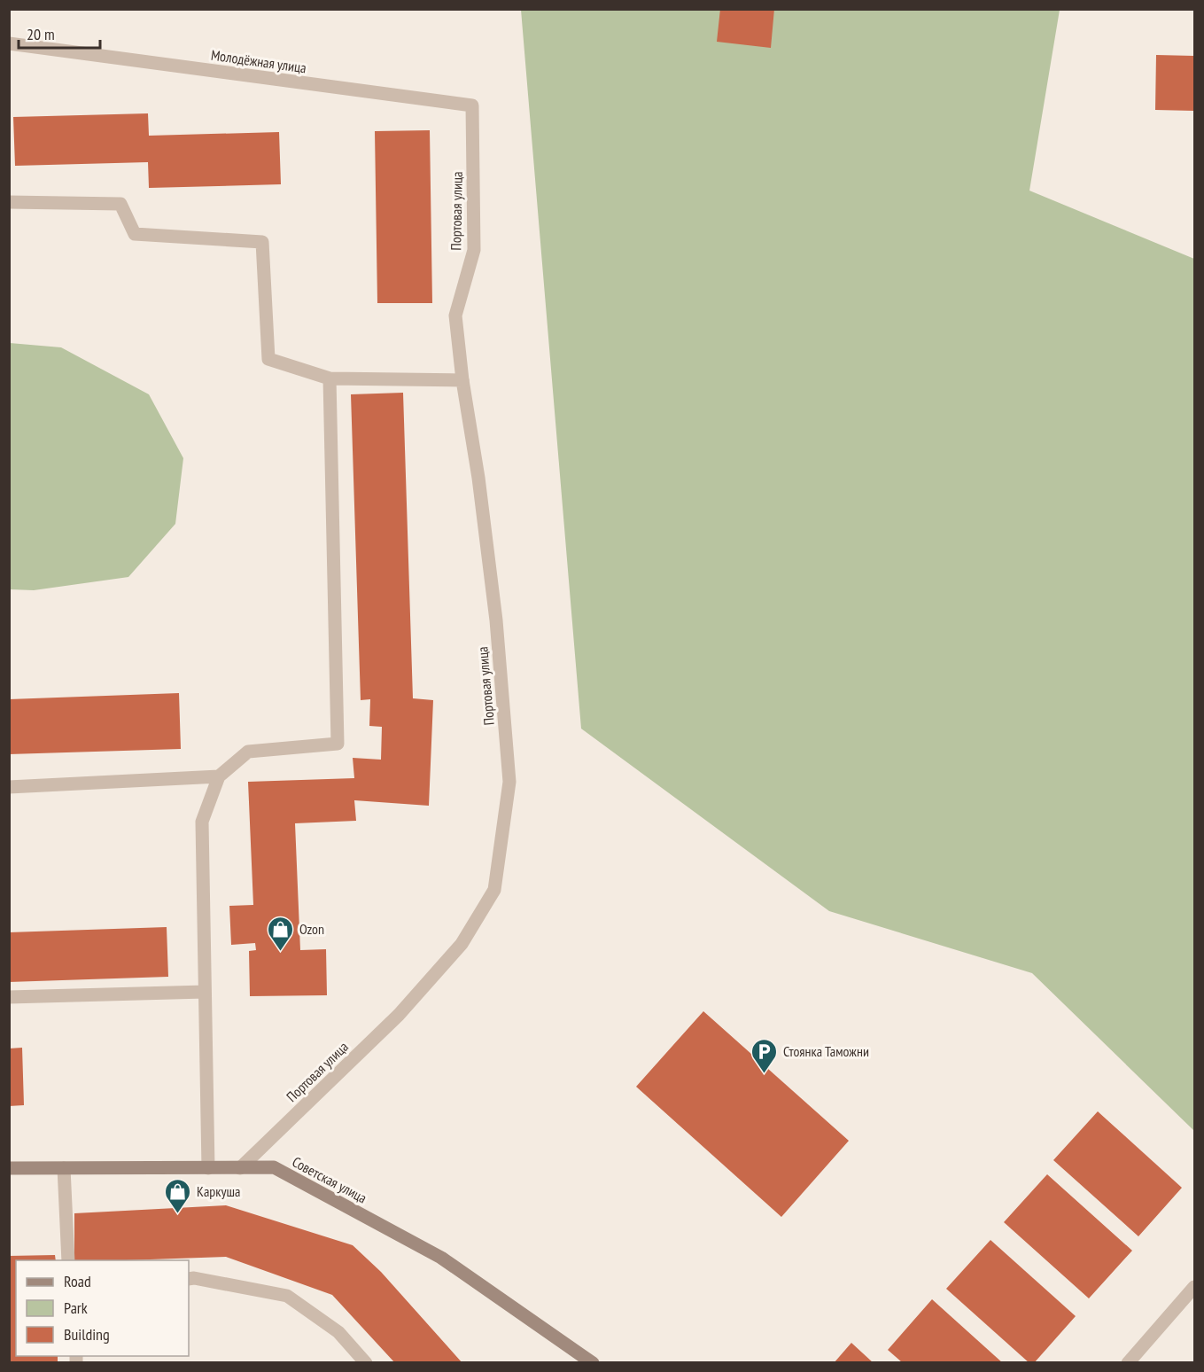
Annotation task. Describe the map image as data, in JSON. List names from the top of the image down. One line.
{"streets":{"street":["Молодёжная улица","Портовая улица","Советская улица"]},"crossings":[["Молодёжная улица","Портовая улица"],["Портовая улица","Советская улица"]],"places":{"shop":["Ozon","Каркуша"],"parking":["Стоянка Таможни"]},"legend":["Road","Park","Building"],"scale_bar":"20 m"}
